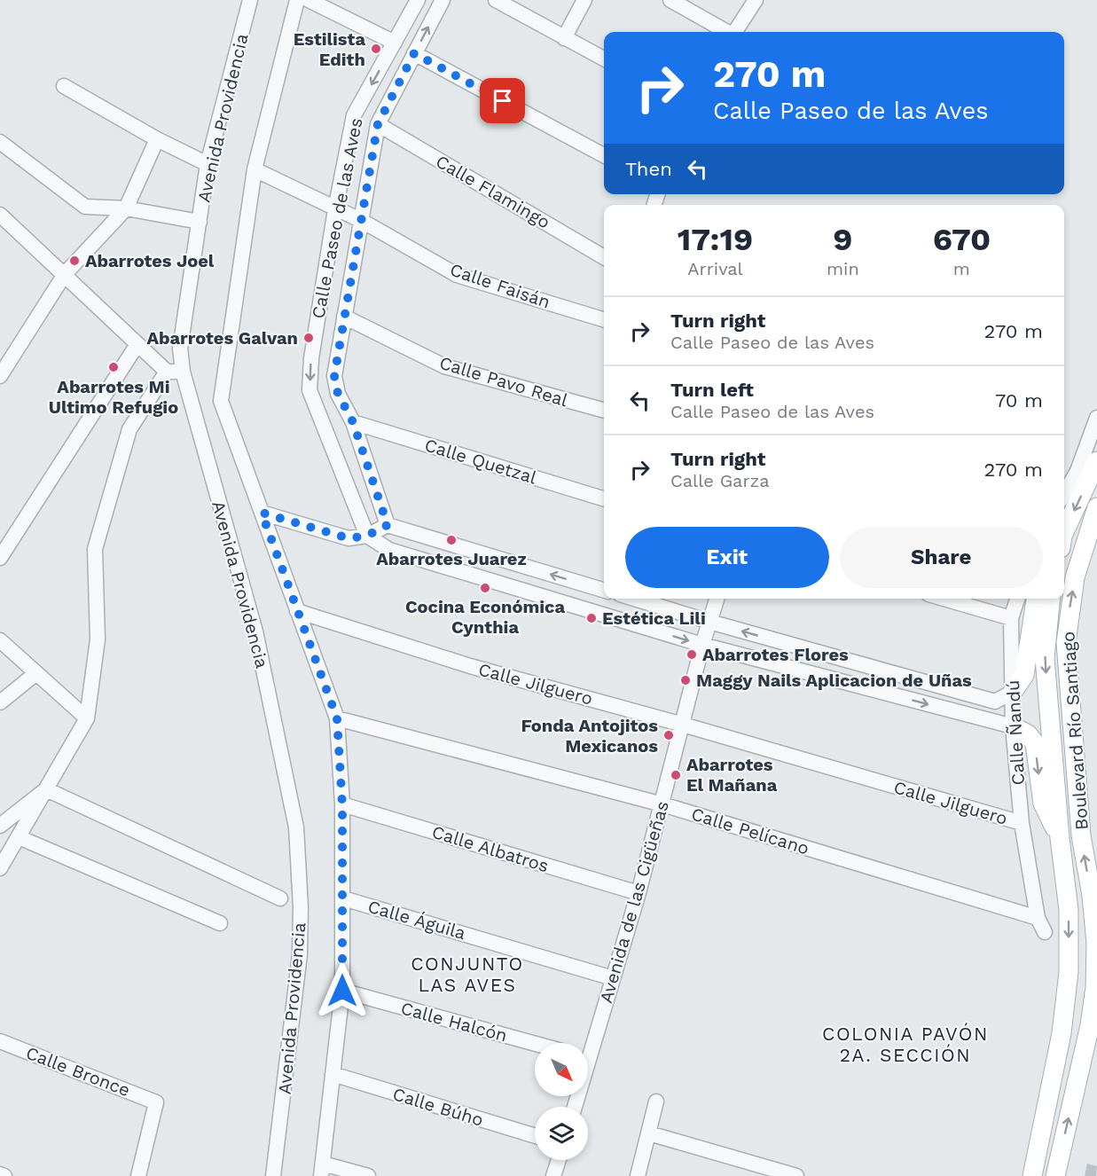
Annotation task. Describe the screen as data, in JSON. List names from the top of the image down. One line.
{"streets":{"main road":["Boulevard Río Santiago"],"street":["Avenida Providencia","Calle Flamingo","Calle Paseo de las Aves","Calle Faisán","Calle Pavo Real","Calle Quetzal","Calle Jilguero","Calle Ñandú","Calle Pelícano","Calle Albatros","Avenida de las Cigüeñas","Calle Águila","Calle Halcón","Calle Bronce","Calle Búho"]},"crossings":[["Calle Flamingo","Calle Paseo de las Aves"],["Calle Paseo de las Aves","Calle Faisán"],["Calle Paseo de las Aves","Calle Pavo Real"],["Calle Paseo de las Aves","Calle Quetzal"],["Calle Jilguero","Calle Ñandú"],["Calle Jilguero","Avenida de las Cigüeñas"],["Calle Ñandú","Calle Pelícano"],["Calle Pelícano","Avenida de las Cigüeñas"],["Calle Albatros","Avenida de las Cigüeñas"],["Avenida de las Cigüeñas","Calle Águila"]],"districts":["CONJUNTO LAS AVES","COLONIA PAVÓN 2A. SECCIÓN"],"places":["Estilista Edith","Abarrotes Joel","Abarrotes Galvan","Abarrotes Mi Ultimo Refugio","Abarrotes Juarez","Cocina Económica Cynthia","Estética Lili","Abarrotes Flores","Maggy Nails Aplicacion de Uñas","Fonda Antojitos Mexicanos","Abarrotes El Mañana"],"north":"bottom right","page":{"turn":["270 m","Calle Paseo de las Aves"],"then":"Then","eta":["17:19","Arrival","9","min","670","m"],"list":[{"name":"Turn right","note":"Calle Paseo de las Aves","value":"270 m"},{"name":"Turn left","note":"Calle Paseo de las Aves","value":"70 m"},{"name":"Turn right","note":"Calle Garza","value":"270 m"}],"buttons":["Exit","Share"]}}
